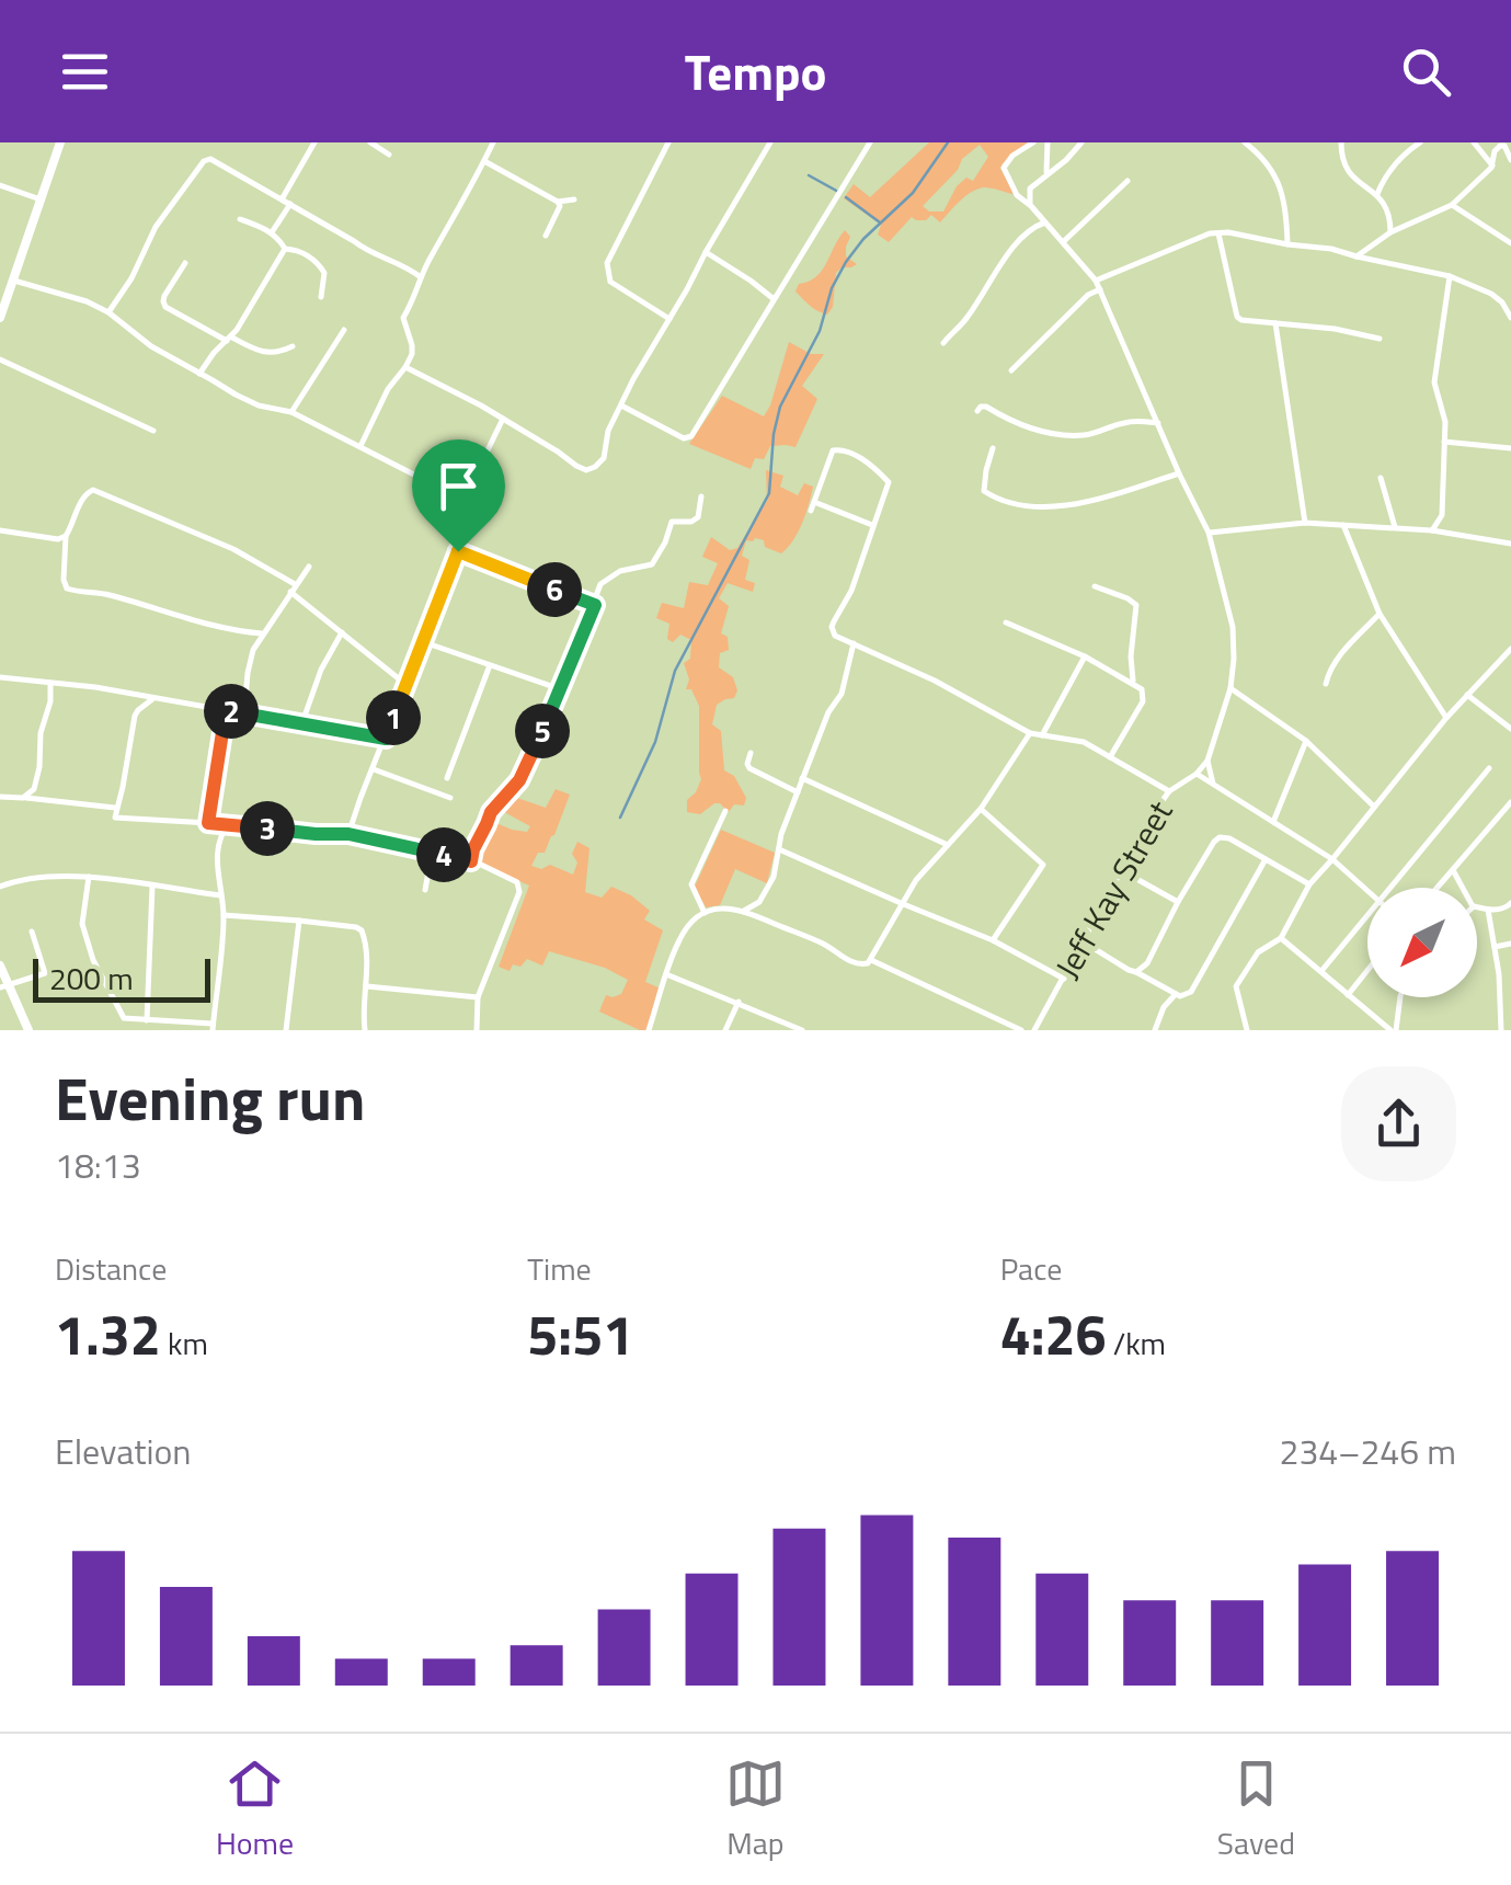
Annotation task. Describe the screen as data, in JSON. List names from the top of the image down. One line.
{"streets":{"street":["Jeff Kay Street"]},"scale_bar":"200 m","north":"bottom left","page":{"header":"Tempo","pins":["6","2","1","5","3","4"],"scale":"200 m","heading":["Evening run","18:13"],"stats":[["Distance","1.32 km"],["Time","5:51"],["Pace","4:26 /km"]],"chart":["Elevation","234–246 m"],"tabs":["Home","Map","Saved"]}}
